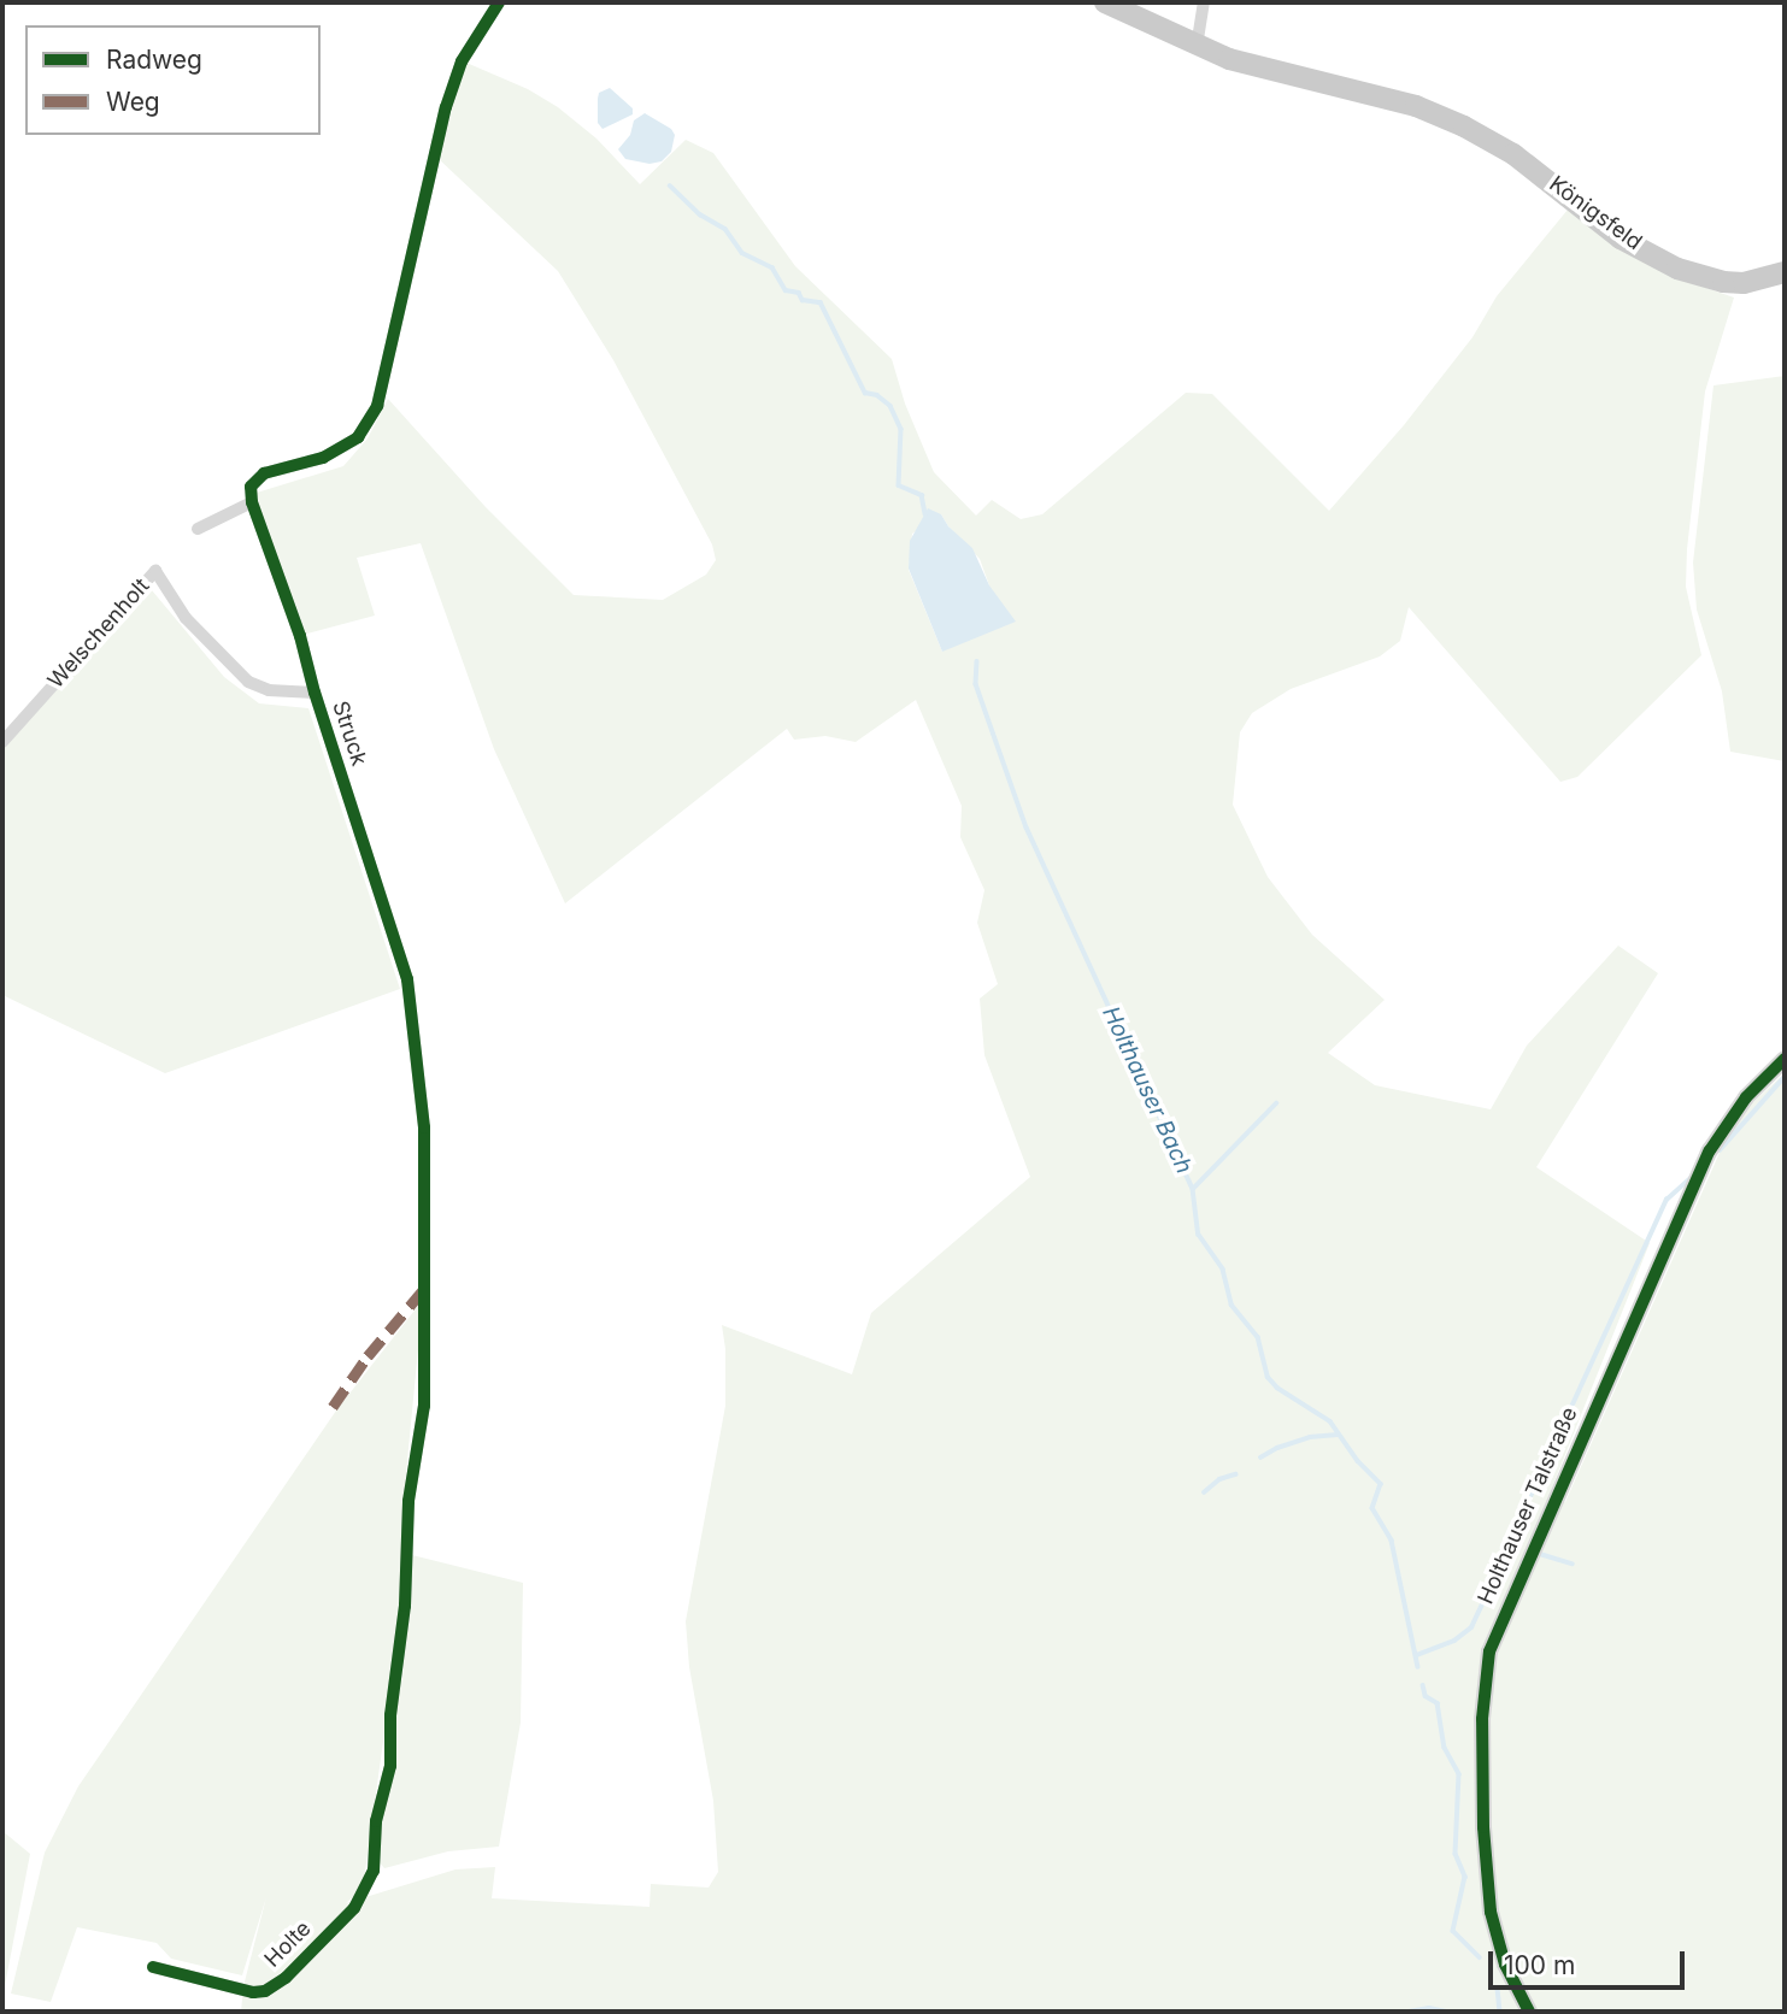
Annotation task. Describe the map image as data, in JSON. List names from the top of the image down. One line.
{"streets":{"main road":["Königsfeld"],"street":["Welschenholt","Struck","Holthauser Talstraße","Holte"]},"crossings":[["Welschenholt","Struck"],["Struck","Holte"]],"water":["Holthauser Bach"],"legend":["Radweg","Weg"],"scale_bar":"100 m"}
